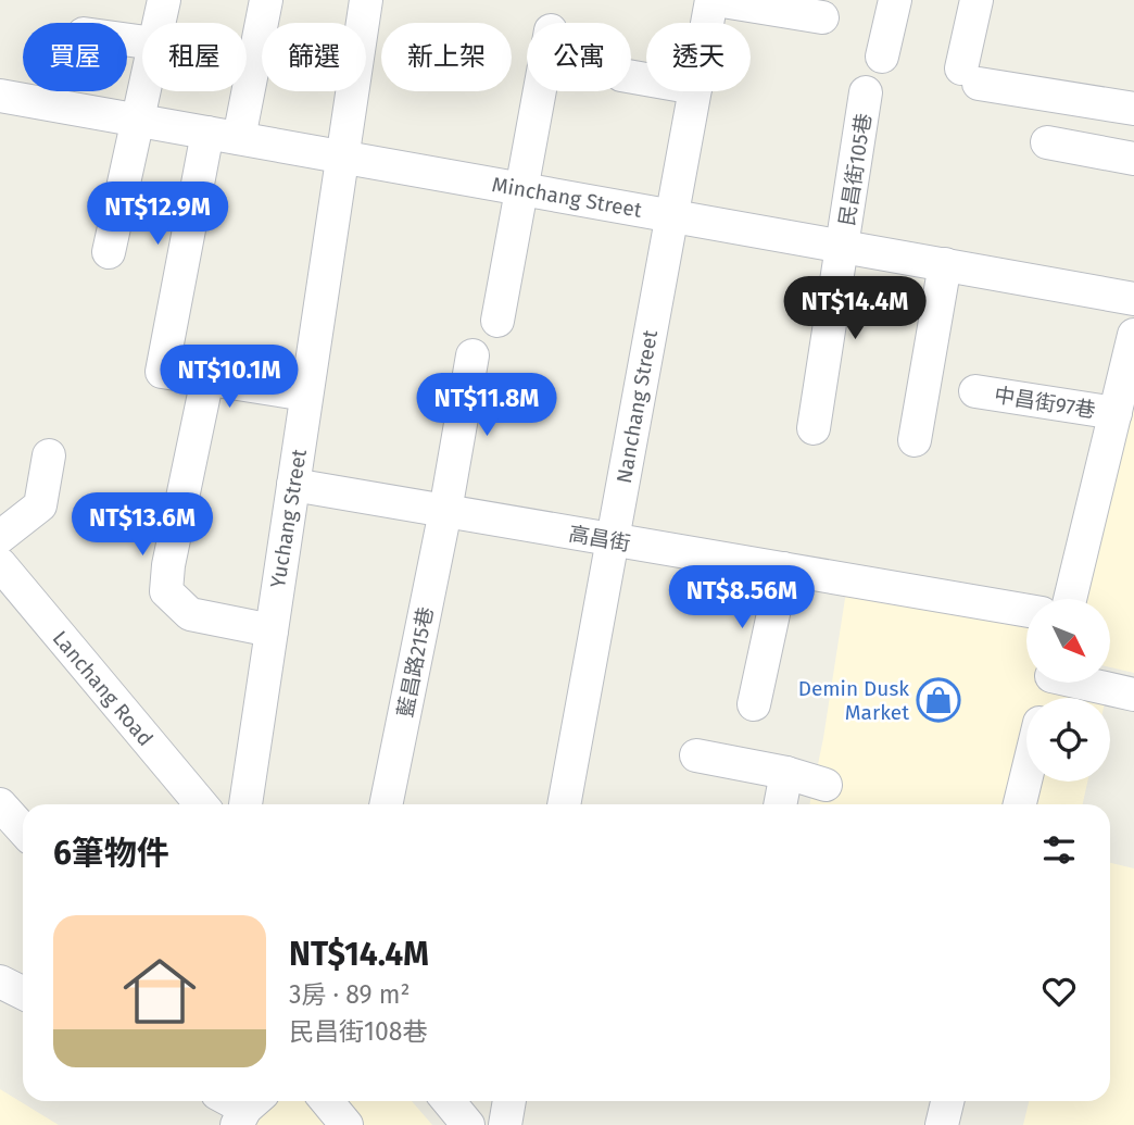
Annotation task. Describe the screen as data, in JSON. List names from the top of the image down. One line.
{"streets":{"street":["民昌街105巷","Minchang Street","中昌街97巷","Nanchang Street","Yuchang Street","高昌街","藍昌路215巷","Lanchang Road"]},"crossings":[["民昌街105巷","Minchang Street"],["Minchang Street","Nanchang Street"],["Minchang Street","Yuchang Street"],["Nanchang Street","高昌街"],["Yuchang Street","高昌街"],["高昌街","藍昌路215巷"]],"places":{"shop":["Demin Dusk Market"]},"north":"bottom right","page":{"chip":["買屋","租屋","篩選","新上架","公寓","透天"],"price":["NT$12.9M","NT$14.4M","NT$10.1M","NT$11.8M","NT$13.6M","NT$8.56M"],"heading":"6筆物件","list":[{"name":"NT$14.4M","note":"3房 · 89 m² · 民昌街108巷"}]}}
